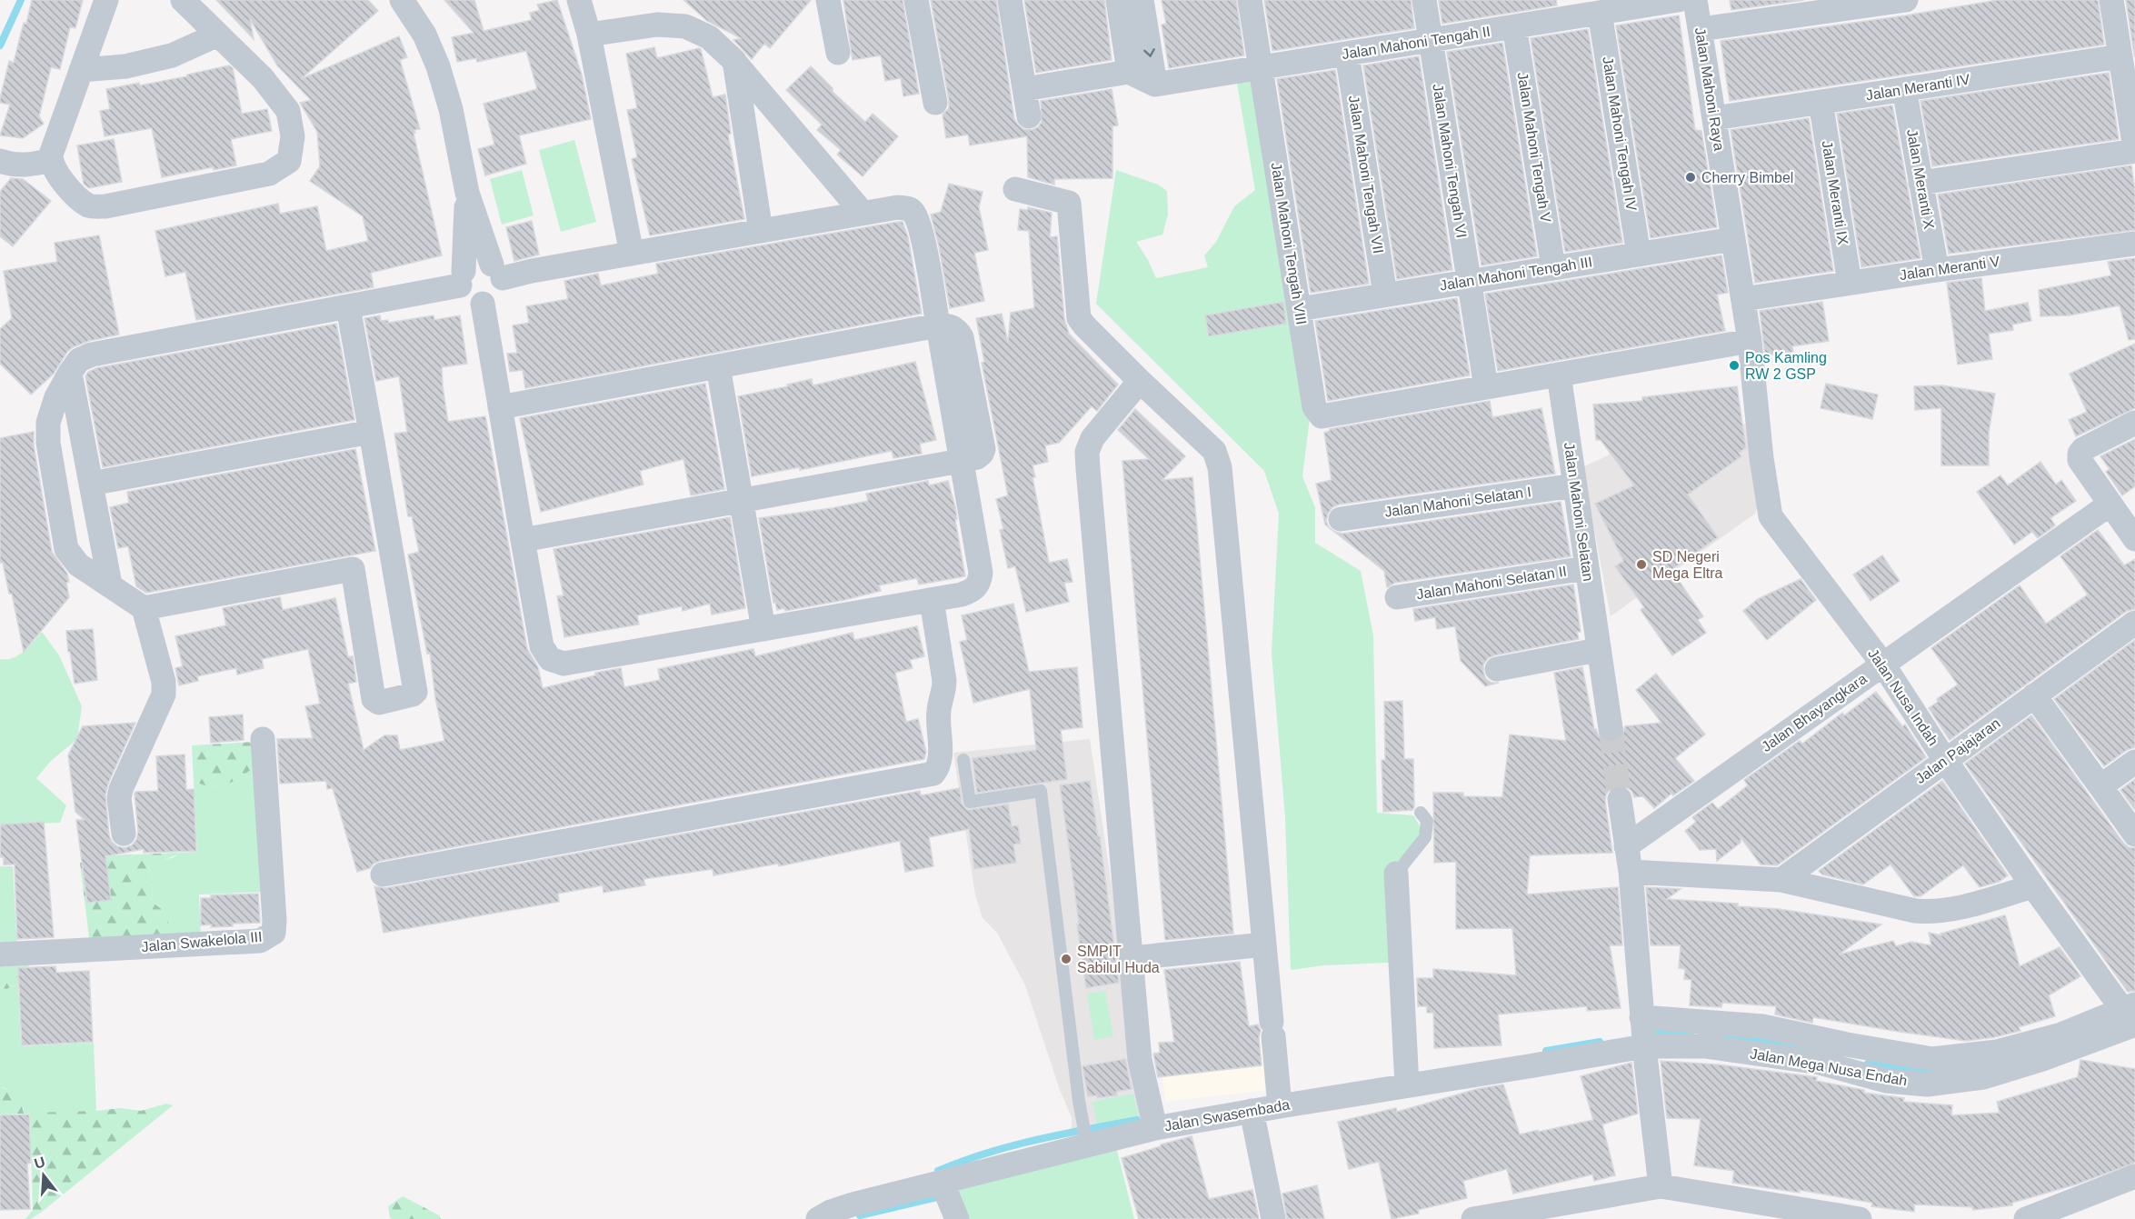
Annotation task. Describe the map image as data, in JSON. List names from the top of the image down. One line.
{"streets":{"street":["Jalan Mahoni Tengah II","Jalan Meranti IV","Jalan Mahoni Raya","Jalan Mahoni Tengah IV","Jalan Mahoni Tengah V","Jalan Mahoni Tengah VI","Jalan Mahoni Tengah VII","Jalan Meranti X","Jalan Meranti IX","Jalan Mahoni Tengah VIII","Jalan Meranti V","Jalan Mahoni Tengah III","Jalan Mahoni Selatan I","Jalan Mahoni Selatan","Jalan Mahoni Selatan II","Jalan Nusa Indah","Jalan Bhayangkara","Jalan Pajajaran","Jalan Swakelola III","Jalan Mega Nusa Endah","Jalan Swasembada"]},"crossings":[["Jalan Mahoni Tengah II","Jalan Mahoni Tengah IV"],["Jalan Mahoni Tengah II","Jalan Mahoni Tengah V"],["Jalan Mahoni Tengah II","Jalan Mahoni Tengah VI"],["Jalan Mahoni Tengah II","Jalan Mahoni Tengah VII"],["Jalan Mahoni Tengah II","Jalan Mahoni Tengah VIII"],["Jalan Meranti IV","Jalan Mahoni Raya"],["Jalan Meranti IV","Jalan Meranti X"],["Jalan Meranti IV","Jalan Meranti IX"],["Jalan Mahoni Raya","Jalan Meranti V"],["Jalan Mahoni Raya","Jalan Mahoni Tengah III"],["Jalan Mahoni Raya","Jalan Nusa Indah"],["Jalan Mahoni Tengah IV","Jalan Mahoni Tengah III"],["Jalan Mahoni Tengah V","Jalan Mahoni Tengah III"],["Jalan Mahoni Tengah VI","Jalan Mahoni Tengah VIII"],["Jalan Mahoni Tengah VI","Jalan Mahoni Tengah III"],["Jalan Mahoni Tengah VII","Jalan Mahoni Tengah III"],["Jalan Meranti X","Jalan Meranti V"],["Jalan Meranti IX","Jalan Meranti V"],["Jalan Mahoni Tengah VIII","Jalan Mahoni Tengah III"],["Jalan Mahoni Selatan I","Jalan Mahoni Selatan"],["Jalan Mahoni Selatan","Jalan Mahoni Selatan II"],["Jalan Nusa Indah","Jalan Bhayangkara"],["Jalan Nusa Indah","Jalan Pajajaran"],["Jalan Nusa Indah","Jalan Mega Nusa Endah"],["Jalan Mega Nusa Endah","Jalan Swasembada"]],"places":["Cherry Bimbel","Pos Kamling RW 2 GSP","SD Negeri Mega Eltra","SMPIT Sabilul Huda"],"north":"top"}
